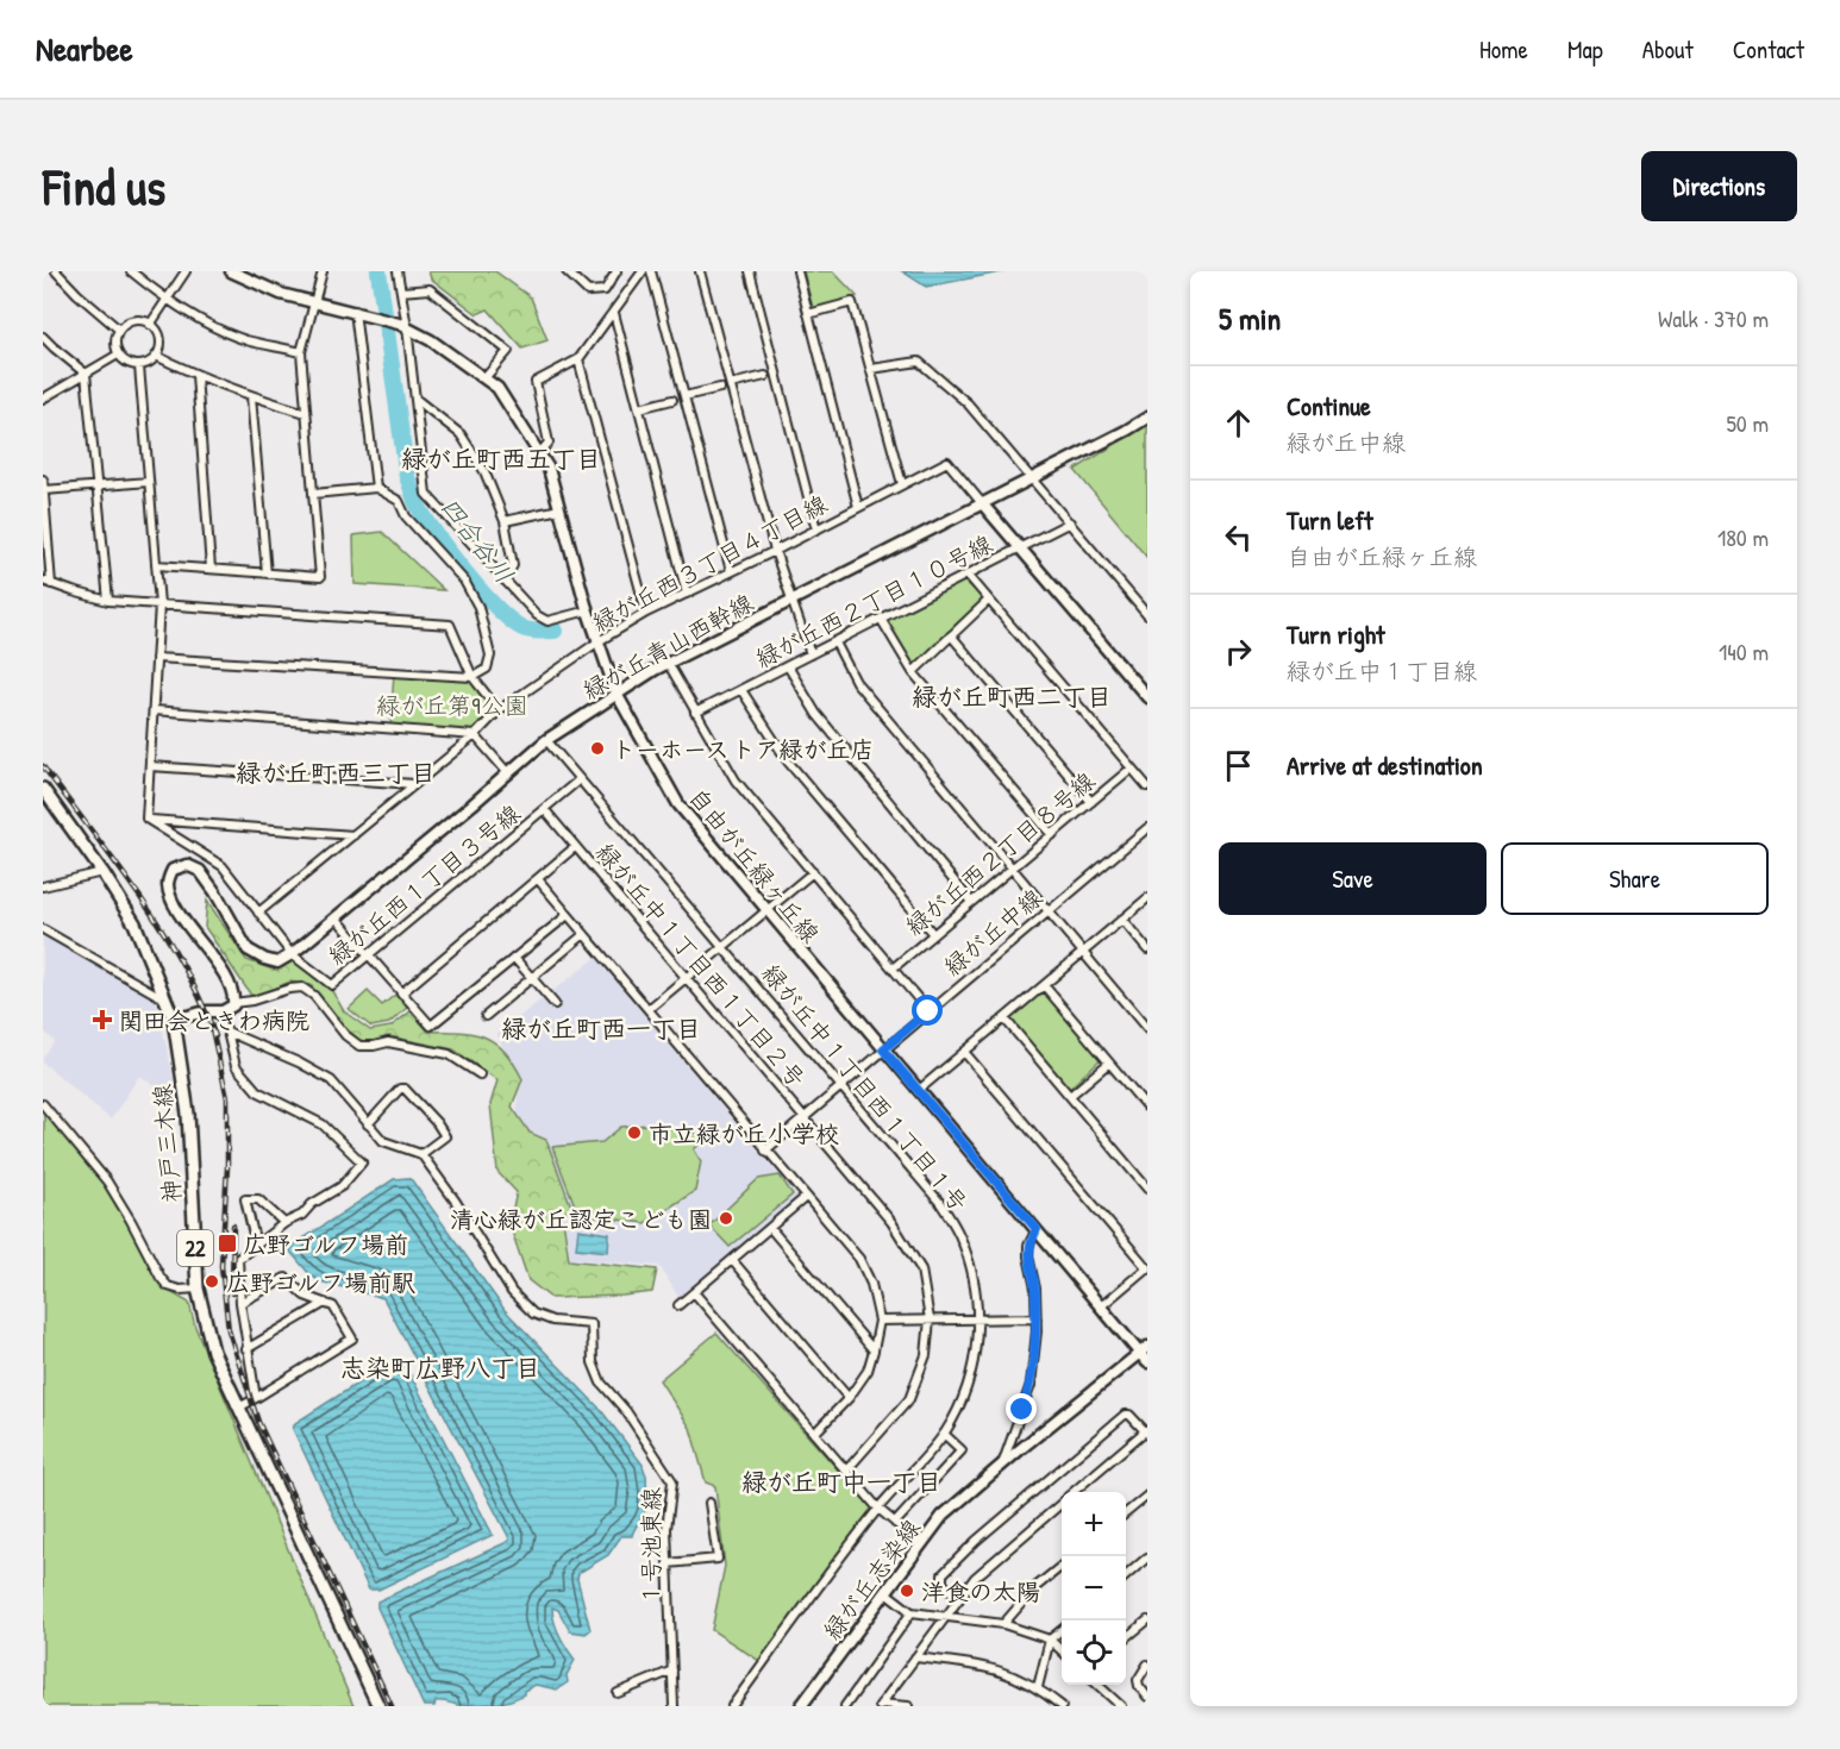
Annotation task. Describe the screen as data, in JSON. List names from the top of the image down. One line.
{"streets":{"main road":["神戸三木線","22"],"street":["緑が丘西３丁目４丁目線","緑が丘西２丁目１０号線","緑が丘青山西幹線","緑が丘西２丁目８号線","自由が丘緑ヶ丘線","緑が丘西１丁目３号線","緑が丘中線","緑が丘中１丁目西１丁目２号","緑が丘中１丁目西１丁目１号","１号池東線","緑が丘志染線"]},"crossings":[["緑が丘西３丁目４丁目線","緑が丘青山西幹線"],["緑が丘西３丁目４丁目線","自由が丘緑ヶ丘線"],["緑が丘青山西幹線","自由が丘緑ヶ丘線"],["緑が丘青山西幹線","緑が丘西１丁目３号線"],["緑が丘青山西幹線","緑が丘中１丁目西１丁目１号"],["自由が丘緑ヶ丘線","緑が丘中線"],["自由が丘緑ヶ丘線","緑が丘志染線"],["緑が丘西１丁目３号線","緑が丘中１丁目西１丁目２号"],["緑が丘西１丁目３号線","緑が丘中１丁目西１丁目１号"],["緑が丘中線","緑が丘中１丁目西１丁目２号"],["緑が丘中線","緑が丘中１丁目西１丁目１号"]],"districts":["緑が丘町西五丁目","緑が丘町西二丁目","緑が丘町西三丁目","緑が丘町西一丁目","志染町広野八丁目","緑が丘町中一丁目"],"water":["四合谷川"],"parks":["緑が丘第9公園"],"places":{"other":["トーホーストア緑が丘店","市立緑が丘小学校","清心緑が丘認定こども園","広野ゴルフ場前駅","洋食の太陽"],"health":["関田会ときわ病院"],"transit":["広野ゴルフ場前"]},"page":{"header":"Nearbee","nav":["Home","Map","About","Contact"],"buttons":["Directions",["Save","Share"]],"title":"Find us","heading":["5 min","Walk · 370 m"],"list":[["Continue","緑が丘中線","50 m"],["Turn left","自由が丘緑ヶ丘線","180 m"],["Turn right","緑が丘中１丁目線","140 m"],"Arrive at destination"],"map_buttons":["+","−"]}}
